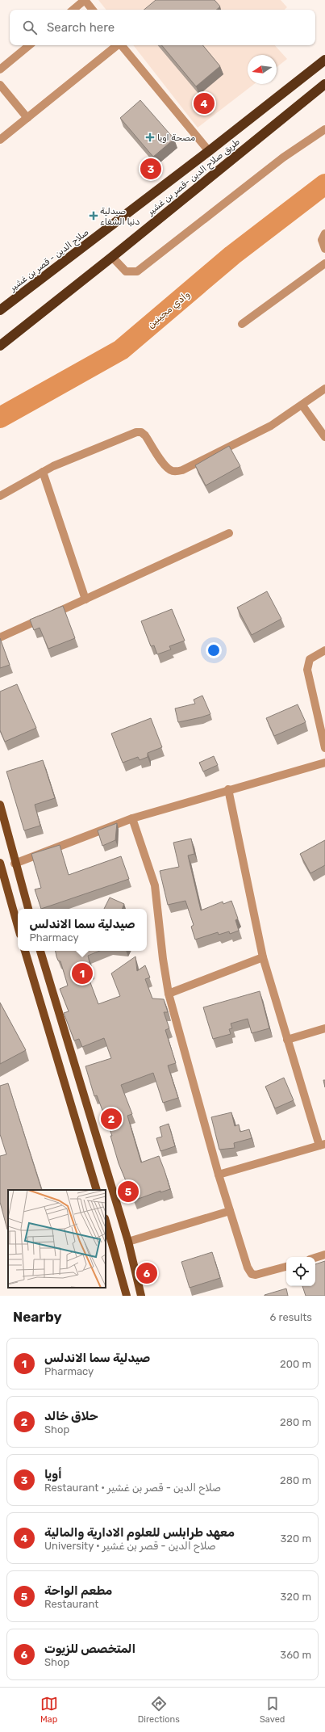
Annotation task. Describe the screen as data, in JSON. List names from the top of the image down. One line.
{"streets":{"highway":["طريق صلاح الدين -قصر بن غشير","صلاح الدين - قصر بن غشير"]},"water":["وادي مجينين"],"places":{"health":["مصحة اويا","صيدلية دنيا الشفاء"]},"north":"left","page":{"search":"Search here","pins":["4","3","1","2","5","6"],"popup":["صيدلية سما الاندلس","Pharmacy"],"heading":["Nearby","6 results"],"list":[{"mark":"1","name":"صيدلية سما الاندلس","note":"Pharmacy","value":"200 m"},{"mark":"2","name":"حلاق خالد","note":"Shop","value":"280 m"},{"mark":"3","name":"أويا","note":"Restaurant · صلاح الدين - قصر بن غشير","value":"280 m"},{"mark":"4","name":"معهد طرابلس للعلوم الادارية والمالية","note":"University · صلاح الدين - قصر بن غشير","value":"320 m"},{"mark":"5","name":"مطعم الواحة","note":"Restaurant","value":"320 m"},{"mark":"6","name":"المتخصص للزيوت","note":"Shop","value":"360 m"}],"nav":["Map","Directions","Saved"]}}
